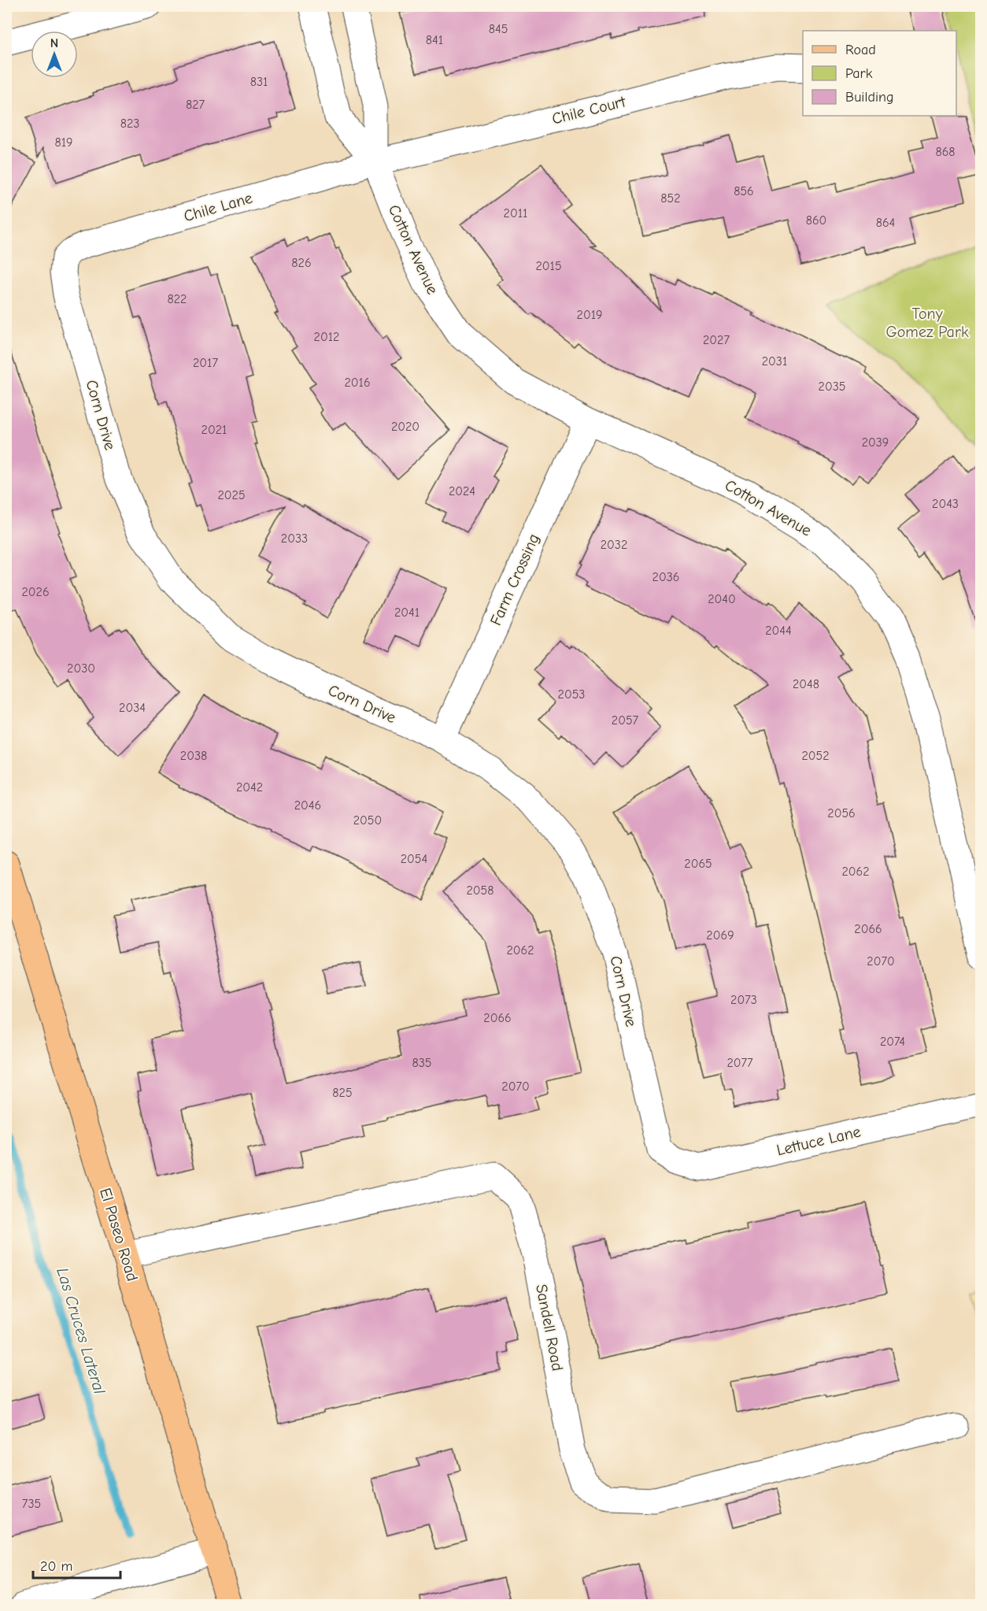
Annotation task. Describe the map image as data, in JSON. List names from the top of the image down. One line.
{"streets":{"main road":["El Paseo Road"],"street":["Chile Court","Chile Lane","Cotton Avenue","Corn Drive","Farm Crossing","Lettuce Lane","Sandell Road"]},"crossings":[["Chile Court","Chile Lane"],["Chile Court","Cotton Avenue"],["Chile Lane","Cotton Avenue"],["Chile Lane","Corn Drive"],["Cotton Avenue","Farm Crossing"],["Corn Drive","Farm Crossing"],["Corn Drive","Lettuce Lane"],["El Paseo Road","Sandell Road"]],"water":["Las Cruces Lateral"],"parks":["Tony Gomez Park"],"house_numbers":["845","841","831","827","823","819","868","856","852","2011","860","864","826","2015","822","2019","2012","2027","2031","2017","2016","2035","2020","2021","2039","2024","2025","2043","2033","2032","2036","2026","2040","2041","2044","2030","2048","2053","2034","2057","2038","2052","2042","2046","2056","2050","2054","2065","2062","2058","2066","2069","2062","2070","2073","2066","2074","835","2077","2070","825","735"],"legend":["Road","Park","Building"],"scale_bar":"20 m","north":"top"}
